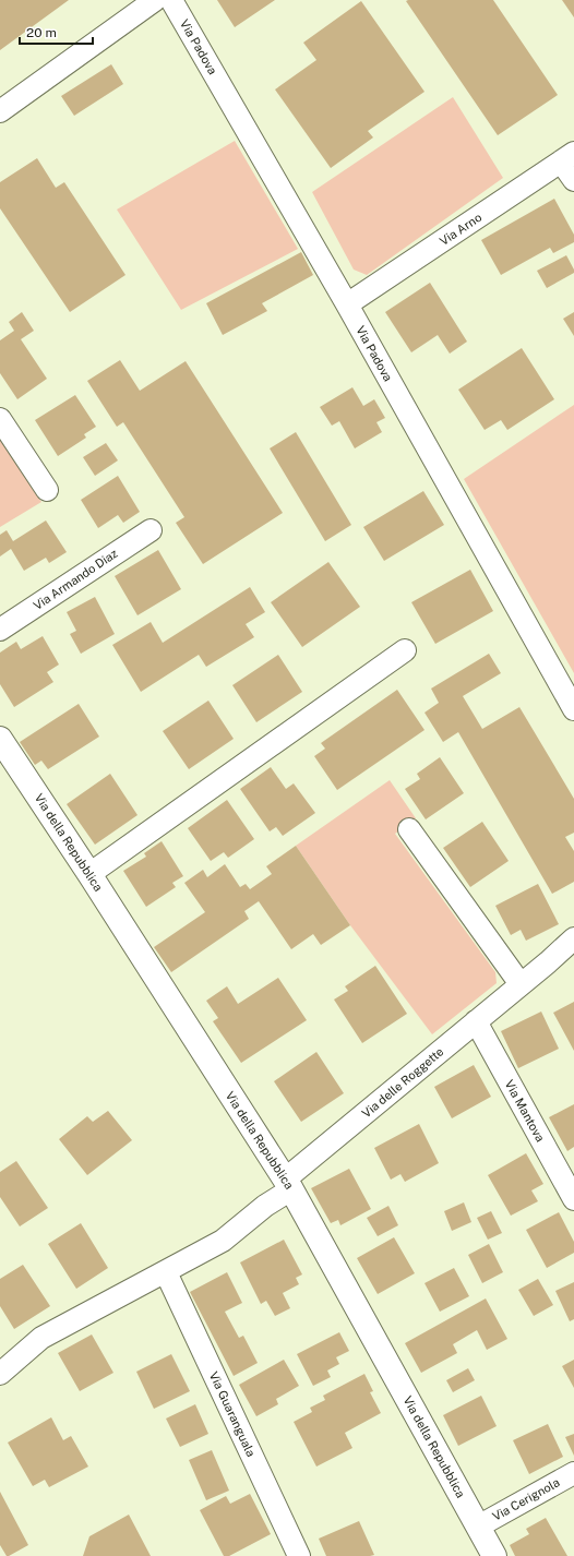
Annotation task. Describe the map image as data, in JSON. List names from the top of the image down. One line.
{"streets":{"street":["Via Padova","Via Arno","Via Armando Diaz","Via della Repubblica","Via delle Roggette","Via Mantova","Via Guaranguala","Via Cerignola"]},"crossings":[["Via Padova","Via Arno"],["Via della Repubblica","Via delle Roggette"],["Via della Repubblica","Via Cerignola"],["Via delle Roggette","Via Mantova"]],"scale_bar":"20 m"}
